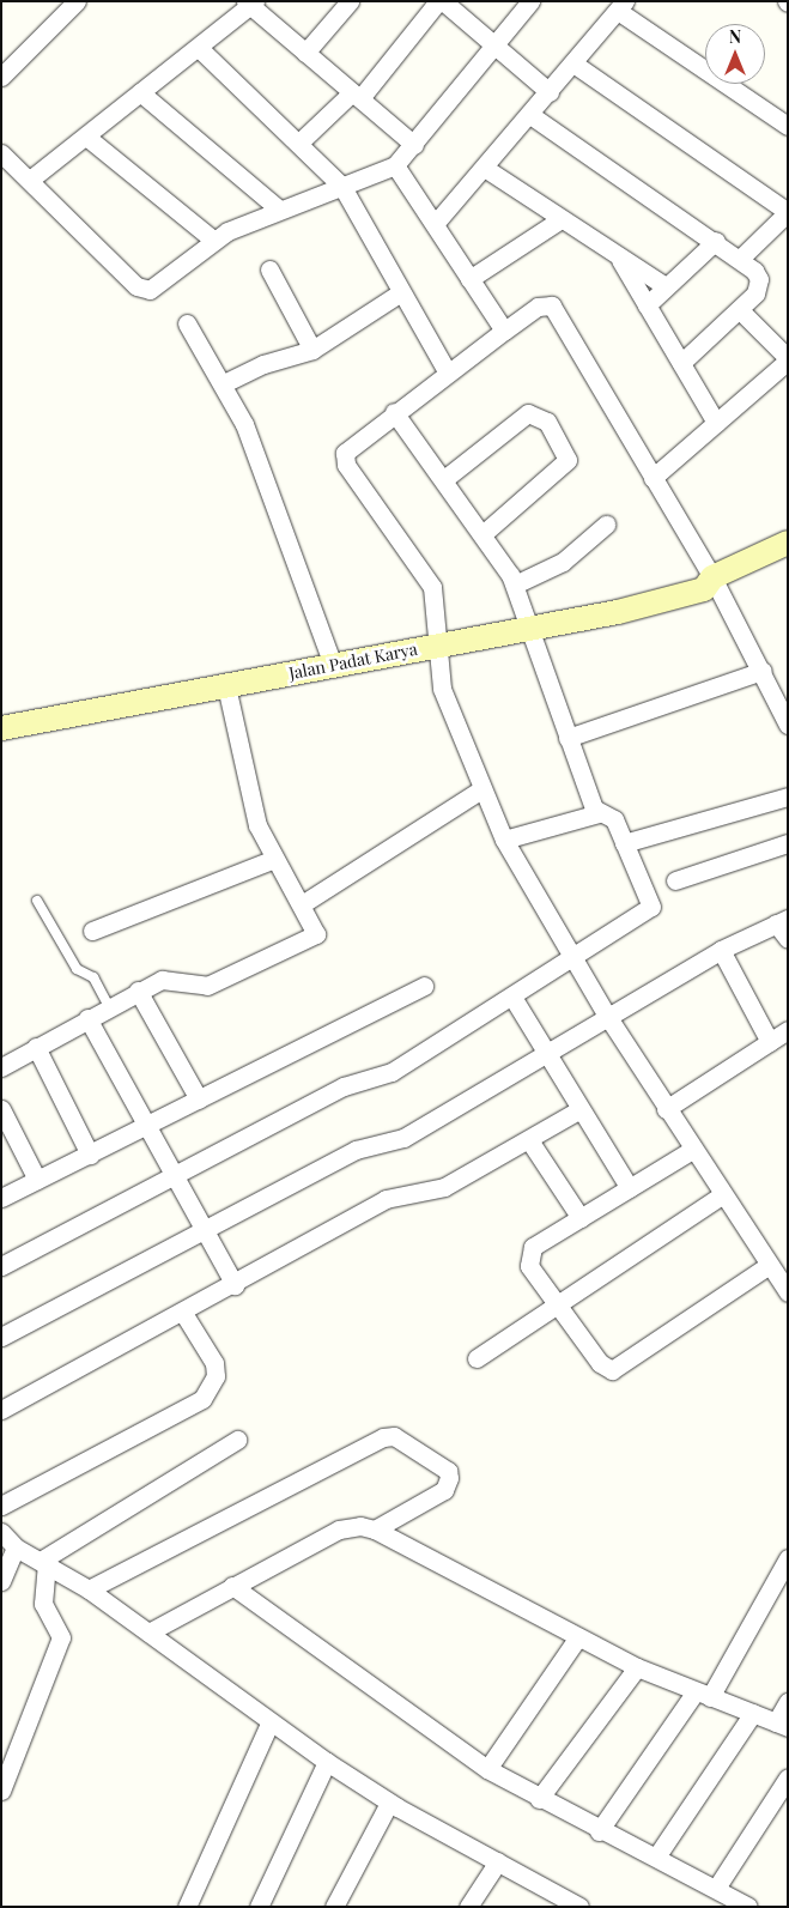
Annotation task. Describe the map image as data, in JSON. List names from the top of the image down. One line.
{"streets":{"street":["Jalan Padat Karya"]},"north":"top"}
